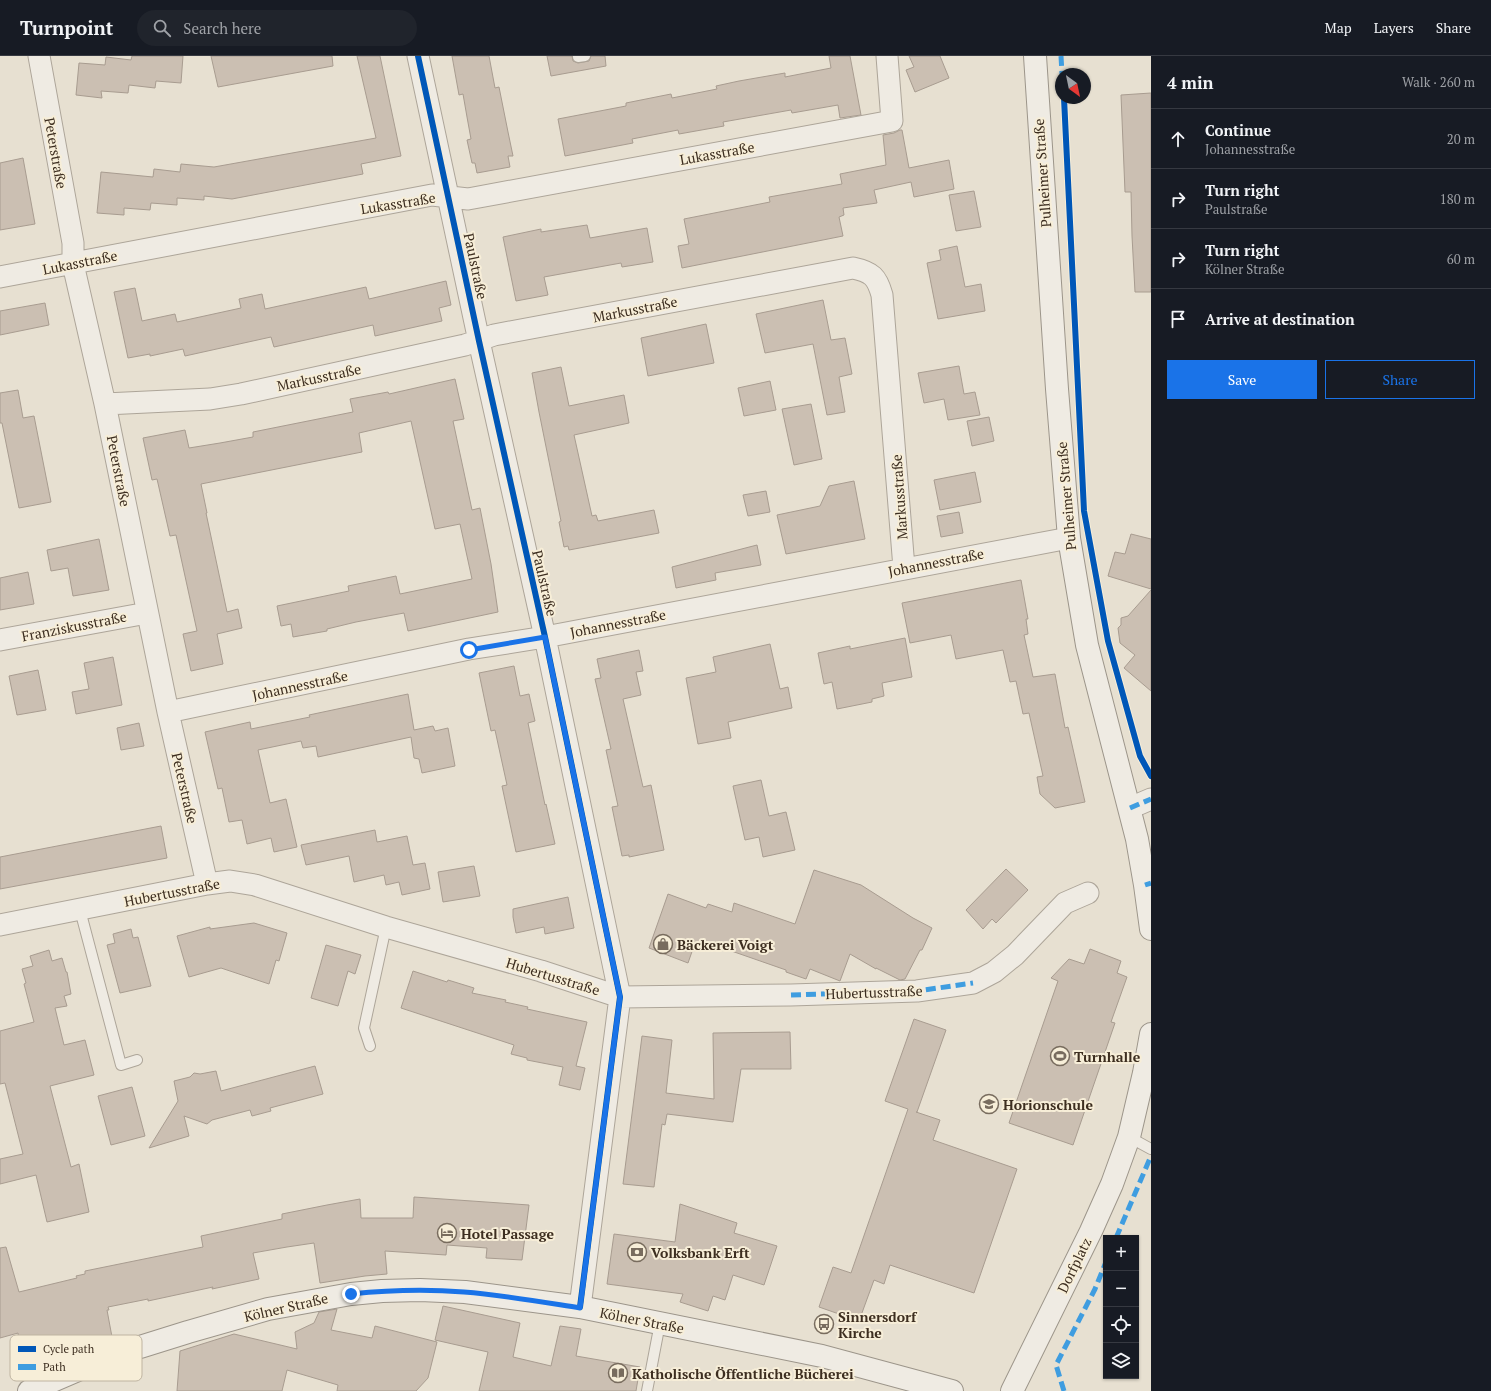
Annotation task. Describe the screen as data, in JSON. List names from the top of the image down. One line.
{"streets":{"main road":["Pulheimer Straße","Dorfplatz","Kölner Straße"],"street":["Peterstraße","Lukasstraße","Paulstraße","Markusstraße","Johannesstraße","Franziskusstraße","Hubertusstraße"]},"crossings":[["Peterstraße","Lukasstraße"],["Peterstraße","Markusstraße"],["Peterstraße","Johannesstraße"],["Peterstraße","Franziskusstraße"],["Peterstraße","Hubertusstraße"],["Lukasstraße","Paulstraße"],["Pulheimer Straße","Johannesstraße"],["Paulstraße","Markusstraße"],["Paulstraße","Johannesstraße"],["Paulstraße","Hubertusstraße"],["Paulstraße","Kölner Straße"],["Markusstraße","Johannesstraße"]],"places":{"shop":["Bäckerei Voigt"],"sports":["Turnhalle"],"school or university":["Horionschule"],"hotel":["Hotel Passage"],"bank":["Volksbank Erft"],"bus stop":["Sinnersdorf Kirche"],"library":["Katholische Öffentliche Bücherei"]},"legend":["Cycle path","Path"],"north":"bottom right","page":{"header":"Turnpoint","search":"Search here","nav":["Map","Layers","Share"],"heading":["4 min","Walk · 260 m"],"list":[["Continue","Johannesstraße","20 m"],["Turn right","Paulstraße","180 m"],["Turn right","Kölner Straße","60 m"],"Arrive at destination"],"buttons":["Save","Share"],"map_buttons":["+","−"]}}
